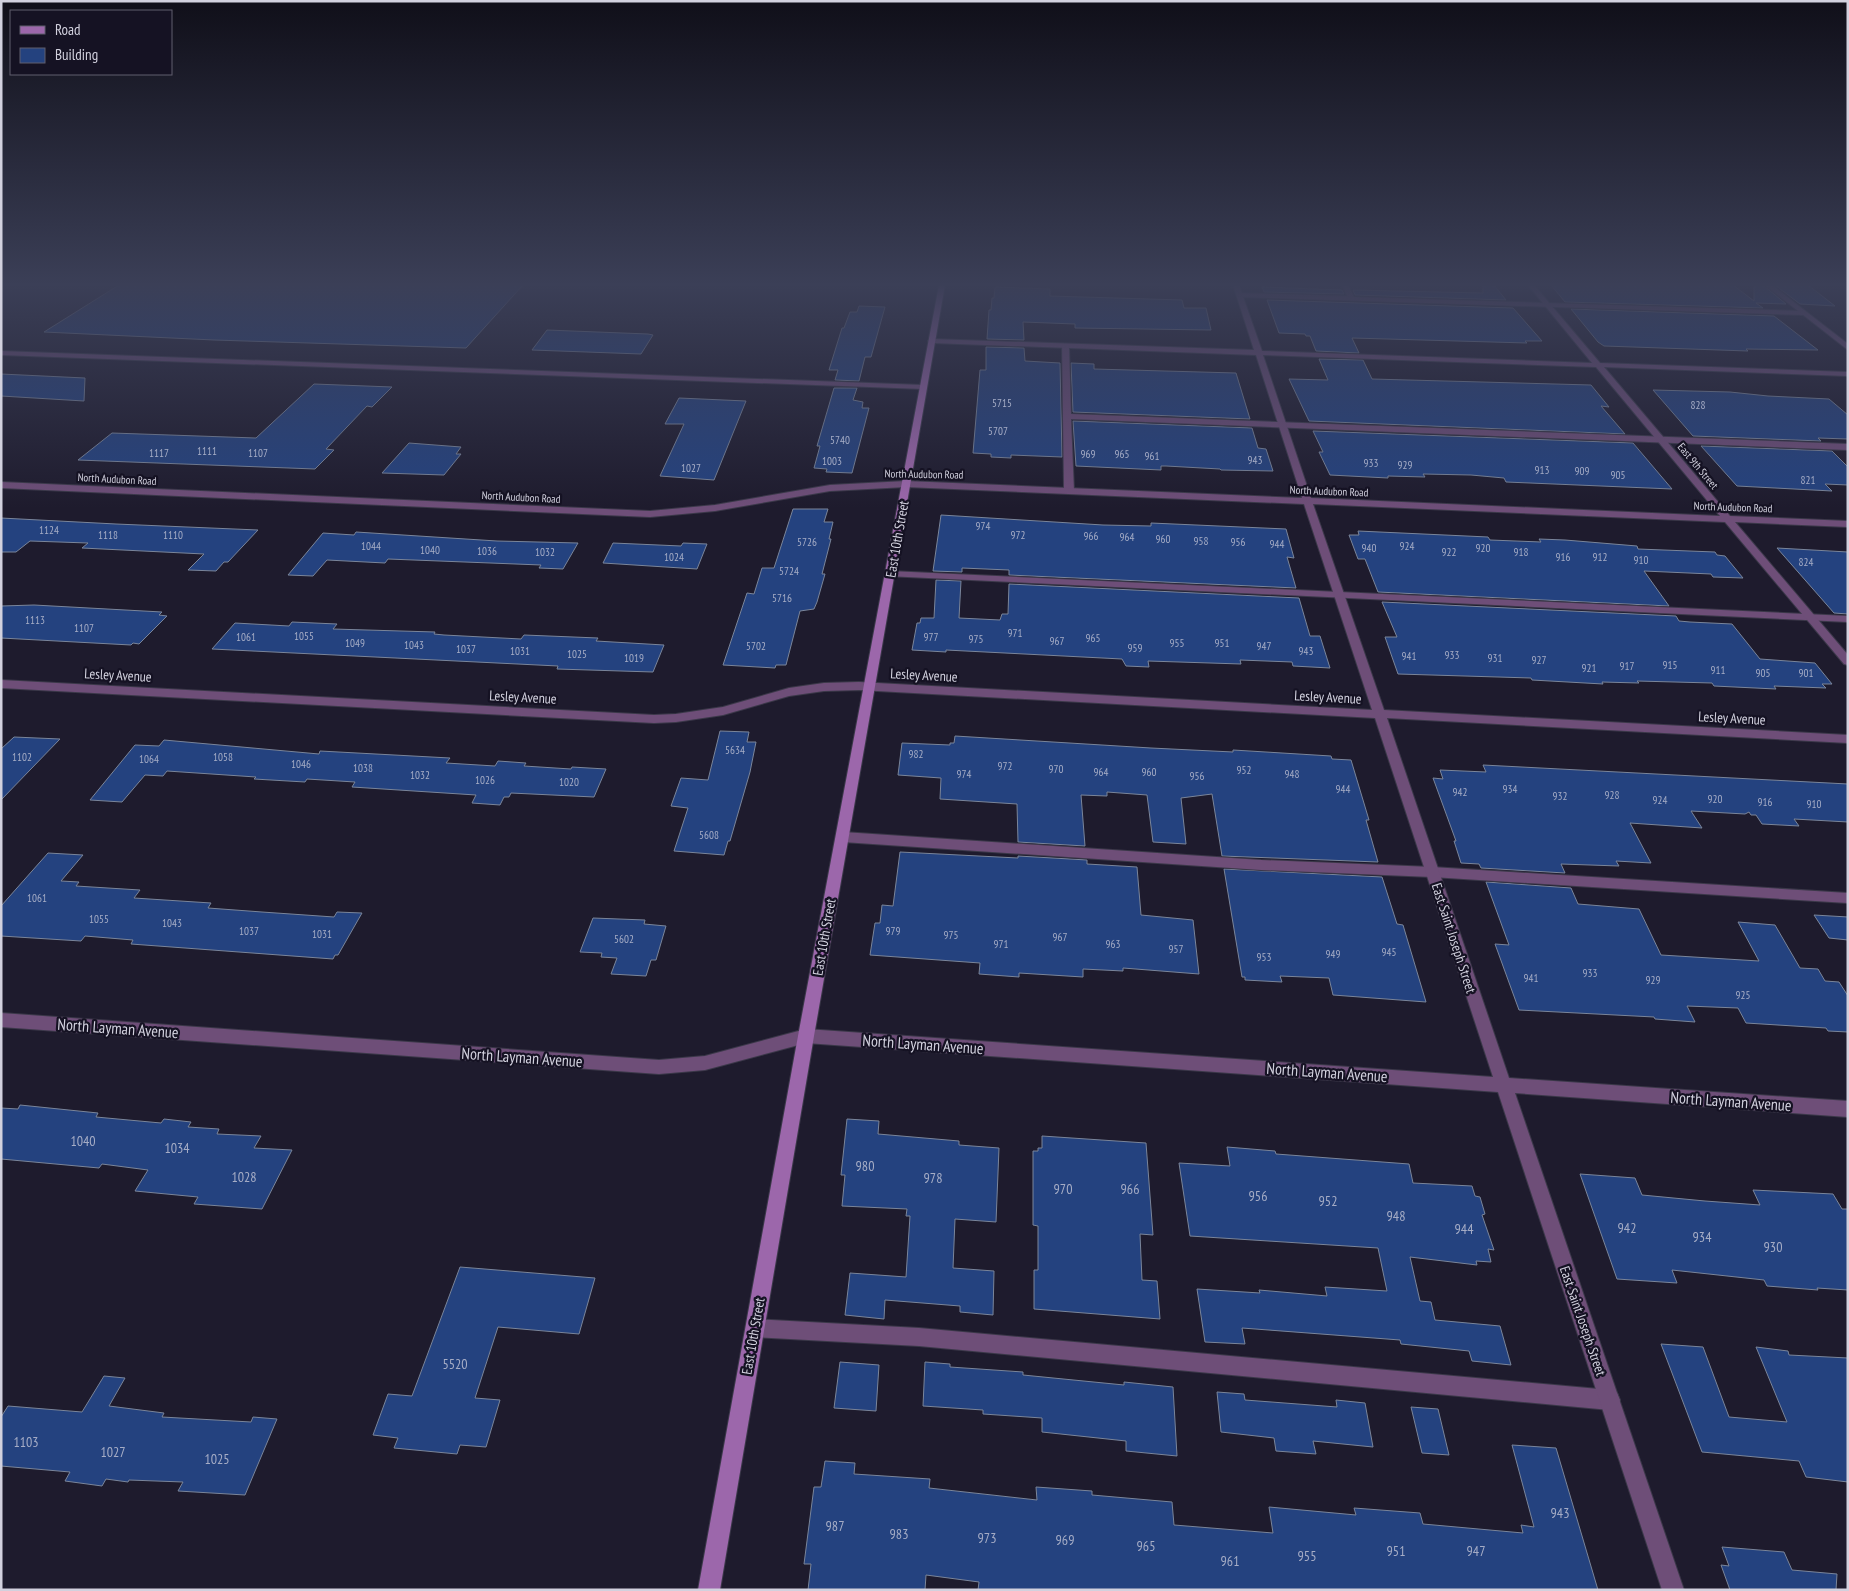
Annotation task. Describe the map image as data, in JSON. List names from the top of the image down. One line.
{"streets":{"main road":["East 10th Street"],"street":["East 9th Street","North Audubon Road","Lesley Avenue","East Saint Joseph Street","North Layman Avenue"]},"crossings":[["East 9th Street","North Audubon Road"],["North Audubon Road","East 10th Street"],["North Audubon Road","East Saint Joseph Street"],["East 10th Street","Lesley Avenue"],["East 10th Street","North Layman Avenue"],["Lesley Avenue","East Saint Joseph Street"],["East Saint Joseph Street","North Layman Avenue"]],"house_numbers":["5715","828","5707","5740","1111","1117","1107","969","965","961","943","1003","933","929","1027","913","909","905","821","974","1124","1118","1110","972","966","964","960","958","5726","956","944","1044","924","940","920","1040","1036","1032","922","918","1024","916","912","910","824","5724","5716","1113","1107","971","1055","1061","977","965","975","967","1049","955","951","1043","5702","947","959","1037","1031","943","1025","933","941","1019","931","927","915","917","921","911","905","901","5634","982","1102","1058","1064","1046","972","1038","970","952","964","960","974","948","1032","956","1026","1020","944","934","942","928","932","920","924","916","910","5608","1061","1055","1043","1037","979","1031","975","967","5602","971","963","957","945","949","953","933","941","929","925","1040","1034","980","1028","978","970","966","956","952","948","942","944","934","930","5520","1103","1027","1025","943","987","983","973","969","965","951","947","955","961"],"legend":["Road","Building"]}
